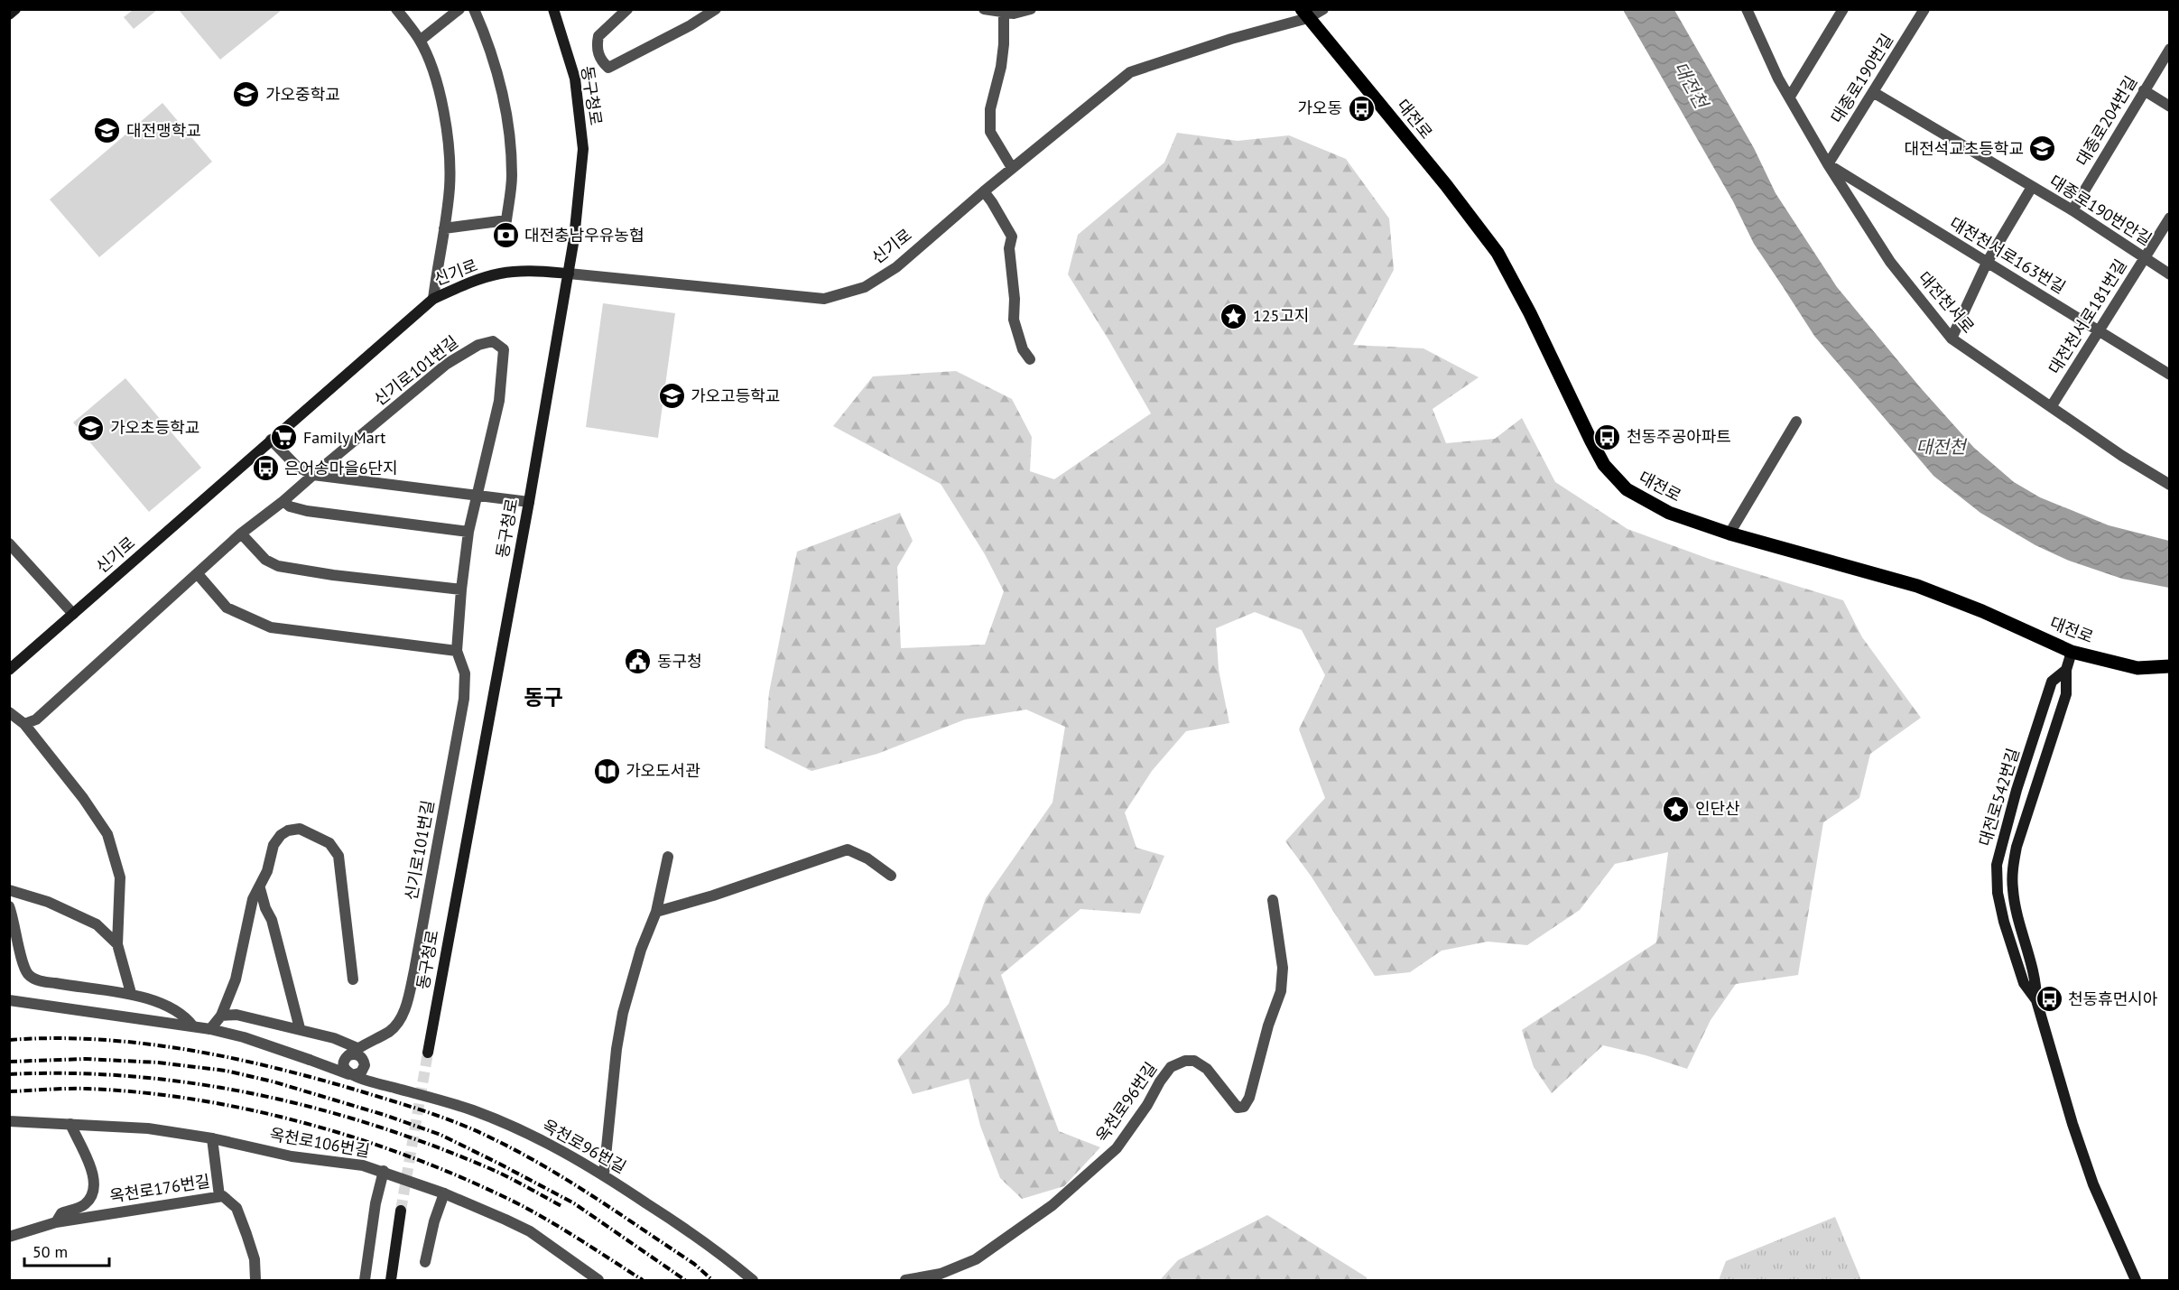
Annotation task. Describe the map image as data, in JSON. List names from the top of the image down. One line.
{"streets":{"main road":["동구청로","대전로","신기로","대전로542번길"],"street":["대종로190번길","대종로204번길","대종로190번안길","대전천서로163번길","대전천서로","대전천서로181번길","신기로101번길","옥천로96번길","옥천로106번길","옥천로176번길"]},"crossings":[["대종로190번길","대종로190번안길"],["대종로190번길","대전천서로163번길"],["대종로190번길","대전천서로"],["동구청로","신기로"],["대전로","신기로"],["대전로","대전로542번길"],["대종로204번길","대종로190번안길"],["대종로190번안길","대전천서로181번길"],["대전천서로163번길","대전천서로"],["대전천서로163번길","대전천서로181번길"],["대전천서로","대전천서로181번길"],["신기로101번길","옥천로96번길"]],"districts":["동구"],"water":["대전천"],"places":{"school or university":["가오중학교","대전맹학교","대전석교초등학교","가오고등학교","가오초등학교"],"bus stop":["가오동","천동주공아파트","은어송마을6단지","천동휴먼시아"],"bank":["대전충남우유농협"],"place":["125고지","인단산"],"supermarket":["Family Mart"],"public building":["동구청"],"library":["가오도서관"]},"scale_bar":"50 m"}
